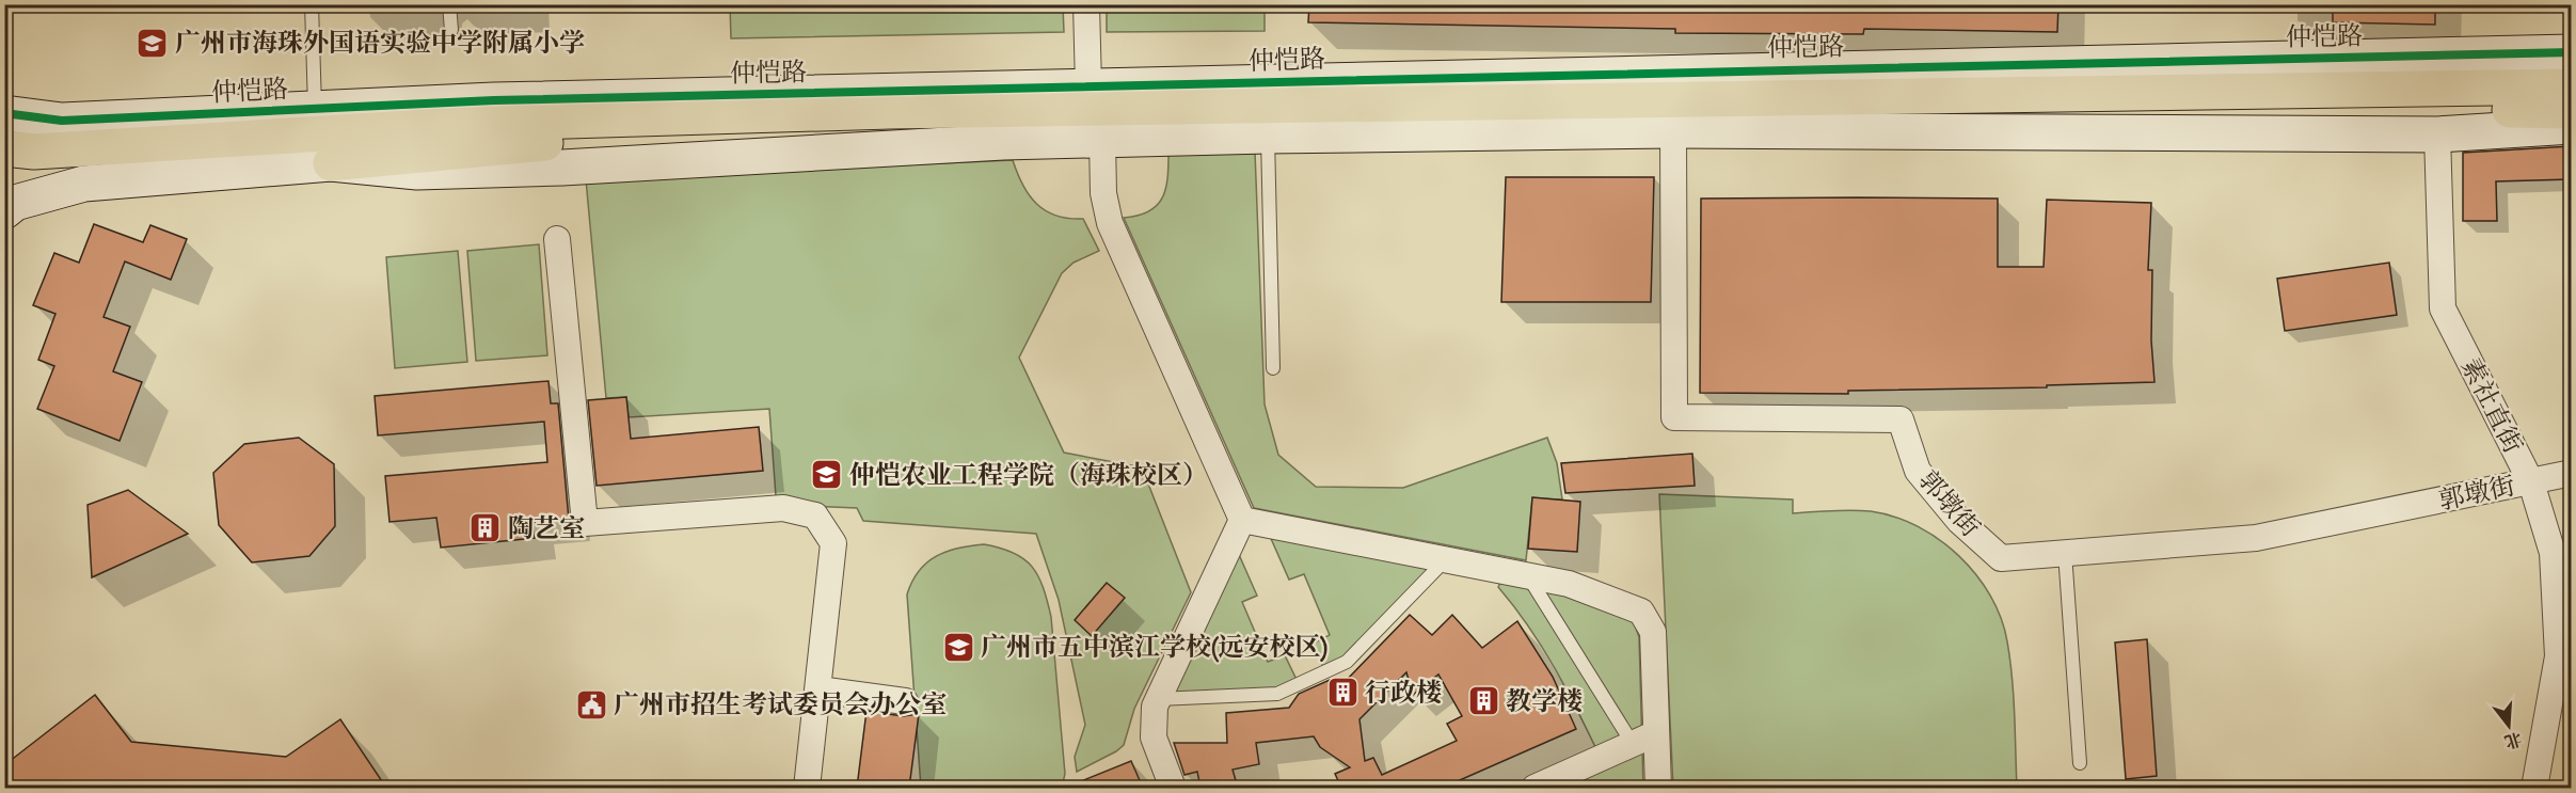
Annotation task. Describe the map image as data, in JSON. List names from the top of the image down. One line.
{"streets":{"main road":["仲恺路"],"street":["素社直街","郭墩街"]},"crossings":[["素社直街","郭墩街"]],"places":{"school or university":["广州市海珠外国语实验中学附属小学","仲恺农业工程学院（海珠校区）","广州市五中滨江学校(远安校区)"],"building":["陶艺室","行政楼","教学楼"],"public building":["广州市招生考试委员会办公室"]},"north":"bottom"}
